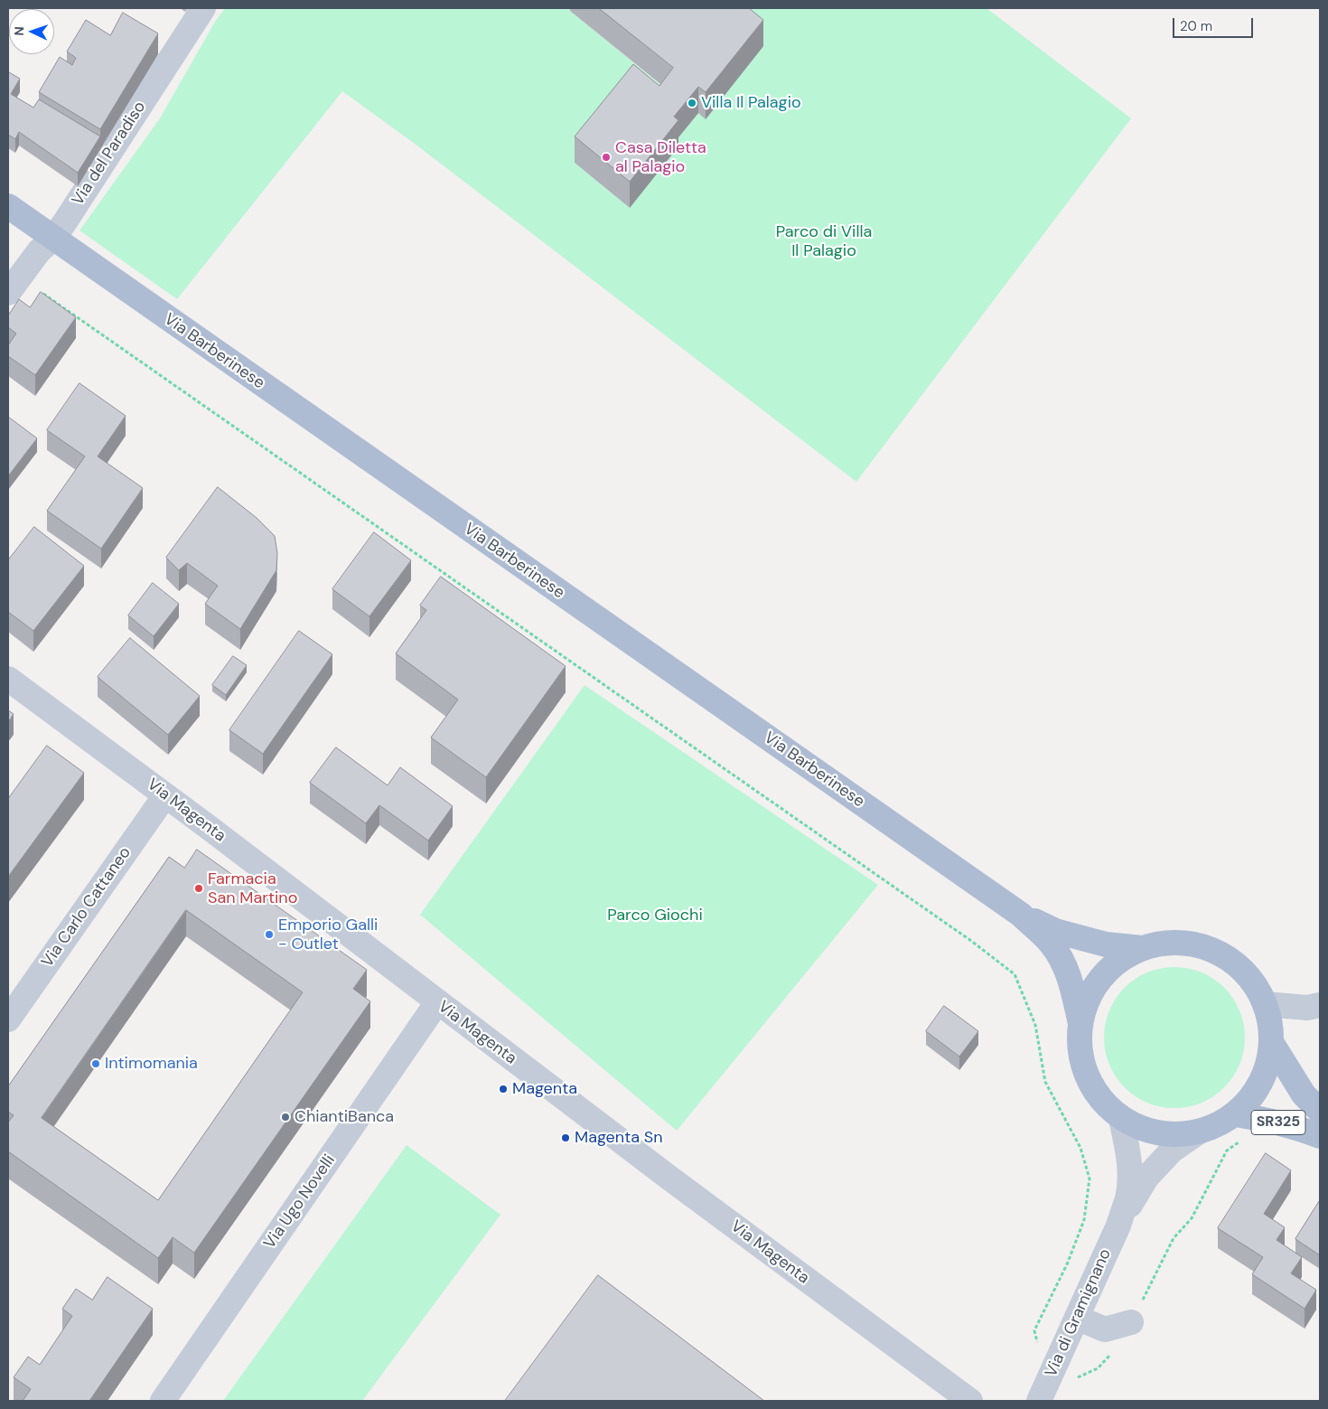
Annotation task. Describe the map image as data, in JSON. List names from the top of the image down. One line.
{"streets":{"main road":["Via Barberinese","SR325"],"street":["Via del Paradiso","Via Magenta","Via Carlo Cattaneo","Via Ugo Novelli","Via di Gramignano"]},"crossings":[["Via del Paradiso","Via Barberinese"],["Via Barberinese","SR325"],["Via Barberinese","Via di Gramignano"],["Via Magenta","Via Carlo Cattaneo"],["Via Magenta","Via Ugo Novelli"]],"parks":["Parco di Villa Il Palagio","Parco Giochi"],"places":["Villa Il Palagio","Casa Diletta al Palagio","Farmacia San Martino","Emporio Galli - Outlet","Intimomania","Magenta","ChiantiBanca","Magenta Sn"],"scale_bar":"20 m","north":"left"}
